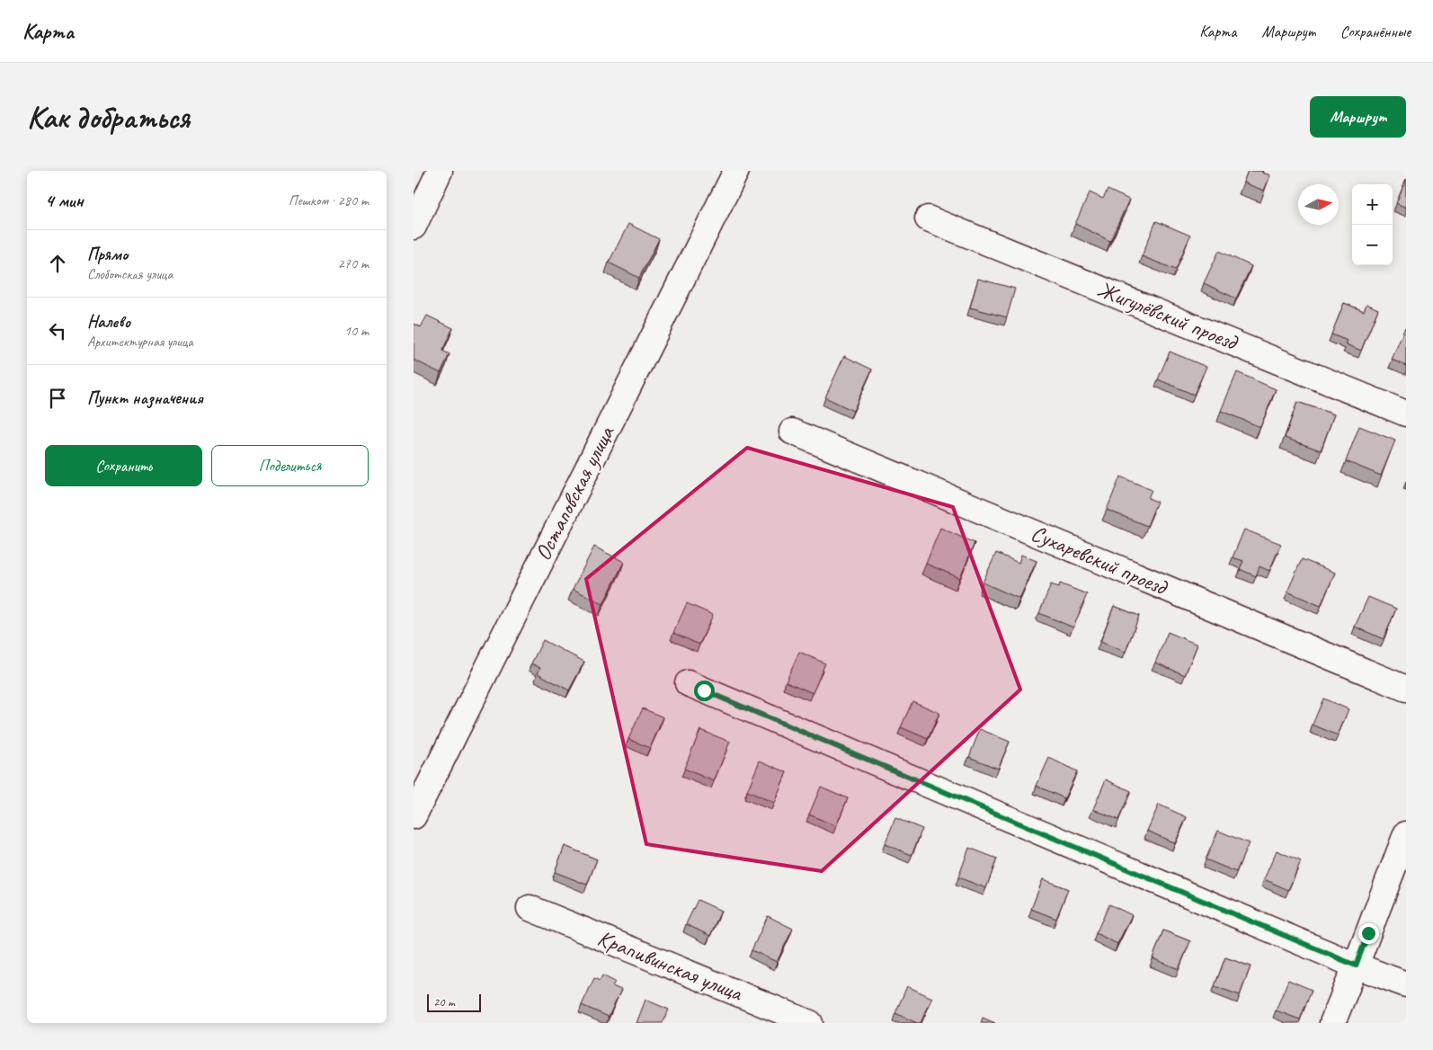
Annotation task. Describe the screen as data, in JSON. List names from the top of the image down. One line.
{"streets":{"street":["Жигулёвский проезд","Остаповская улица","Сухаревский проезд","Крапивинская улица"]},"scale_bar":"20 m","north":"right","page":{"header":"Карта","nav":["Карта","Маршрут","Сохранённые"],"buttons":["Маршрут",["Сохранить","Поделиться"]],"title":"Как добраться","heading":["4 мин","Пешком · 280 m"],"map_buttons":["+","−"],"list":[["Прямо","Слоботская улица","270 m"],["Налево","Архитектурная улица","10 m"],"Пункт назначения"],"scale":"20 m"}}
